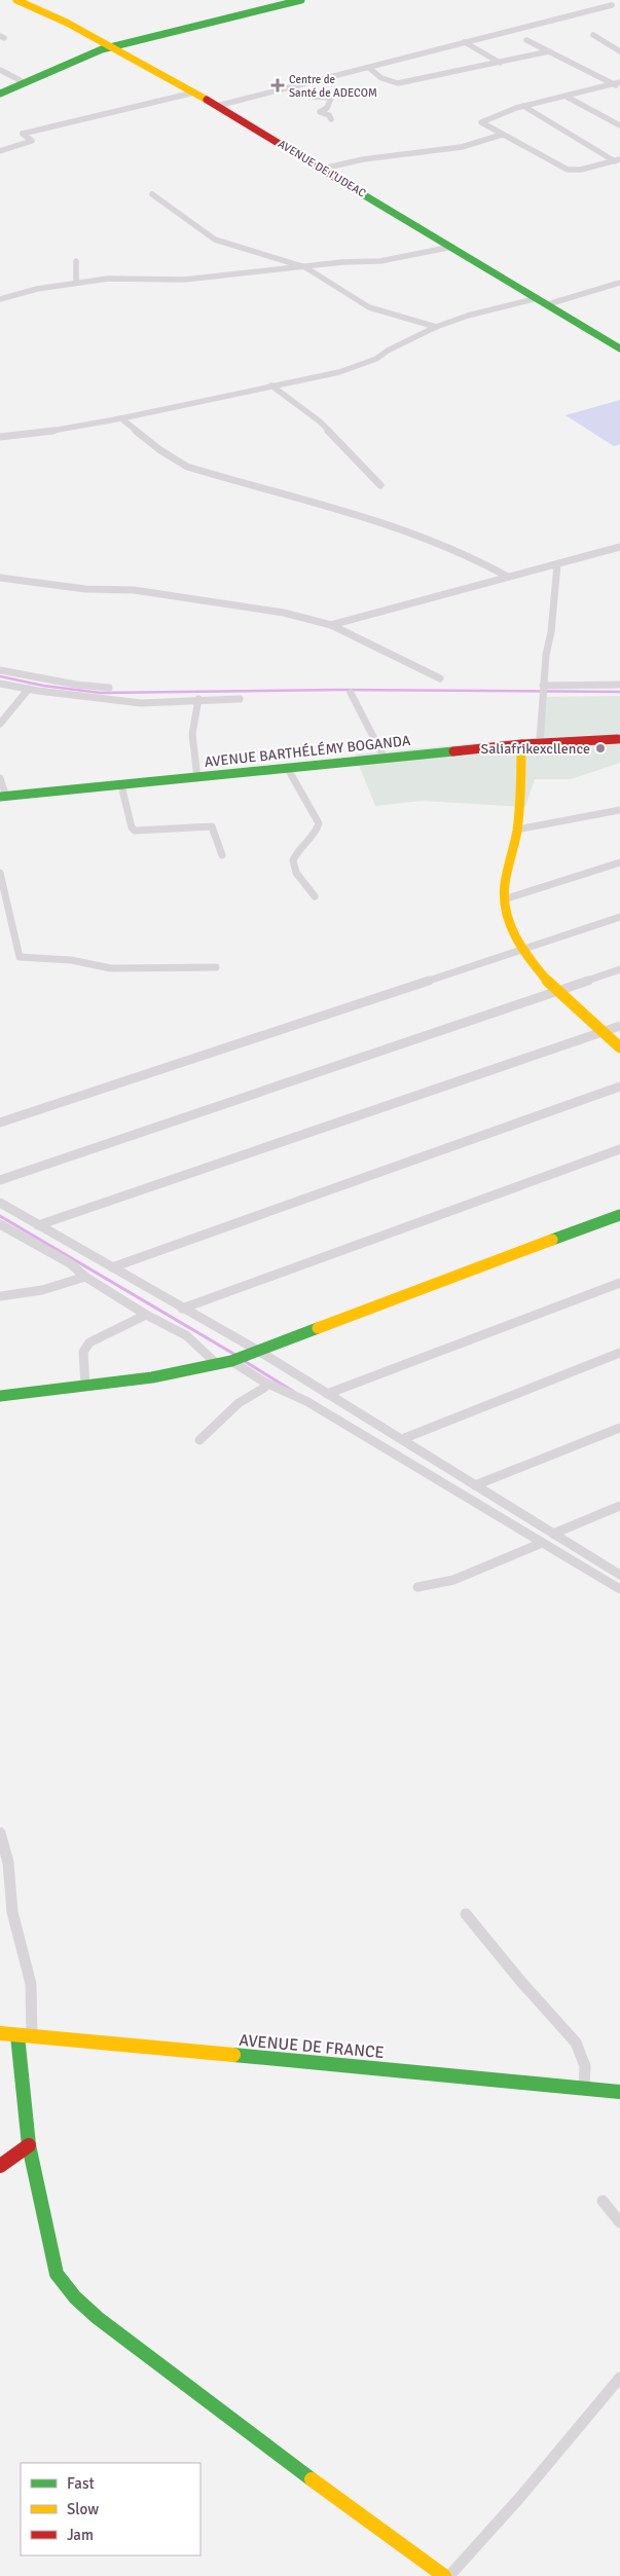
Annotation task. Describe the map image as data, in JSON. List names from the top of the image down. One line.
{"streets":{"main road":["AVENUE DE I'UDEAC","AVENUE BARTHÉLÉMY BOGANDA","AVENUE DE FRANCE"]},"places":{"health":["Centre de Santé de ADECOM"],"other":["Saliafrikexcllence"]},"legend":["Fast","Slow","Jam"]}
